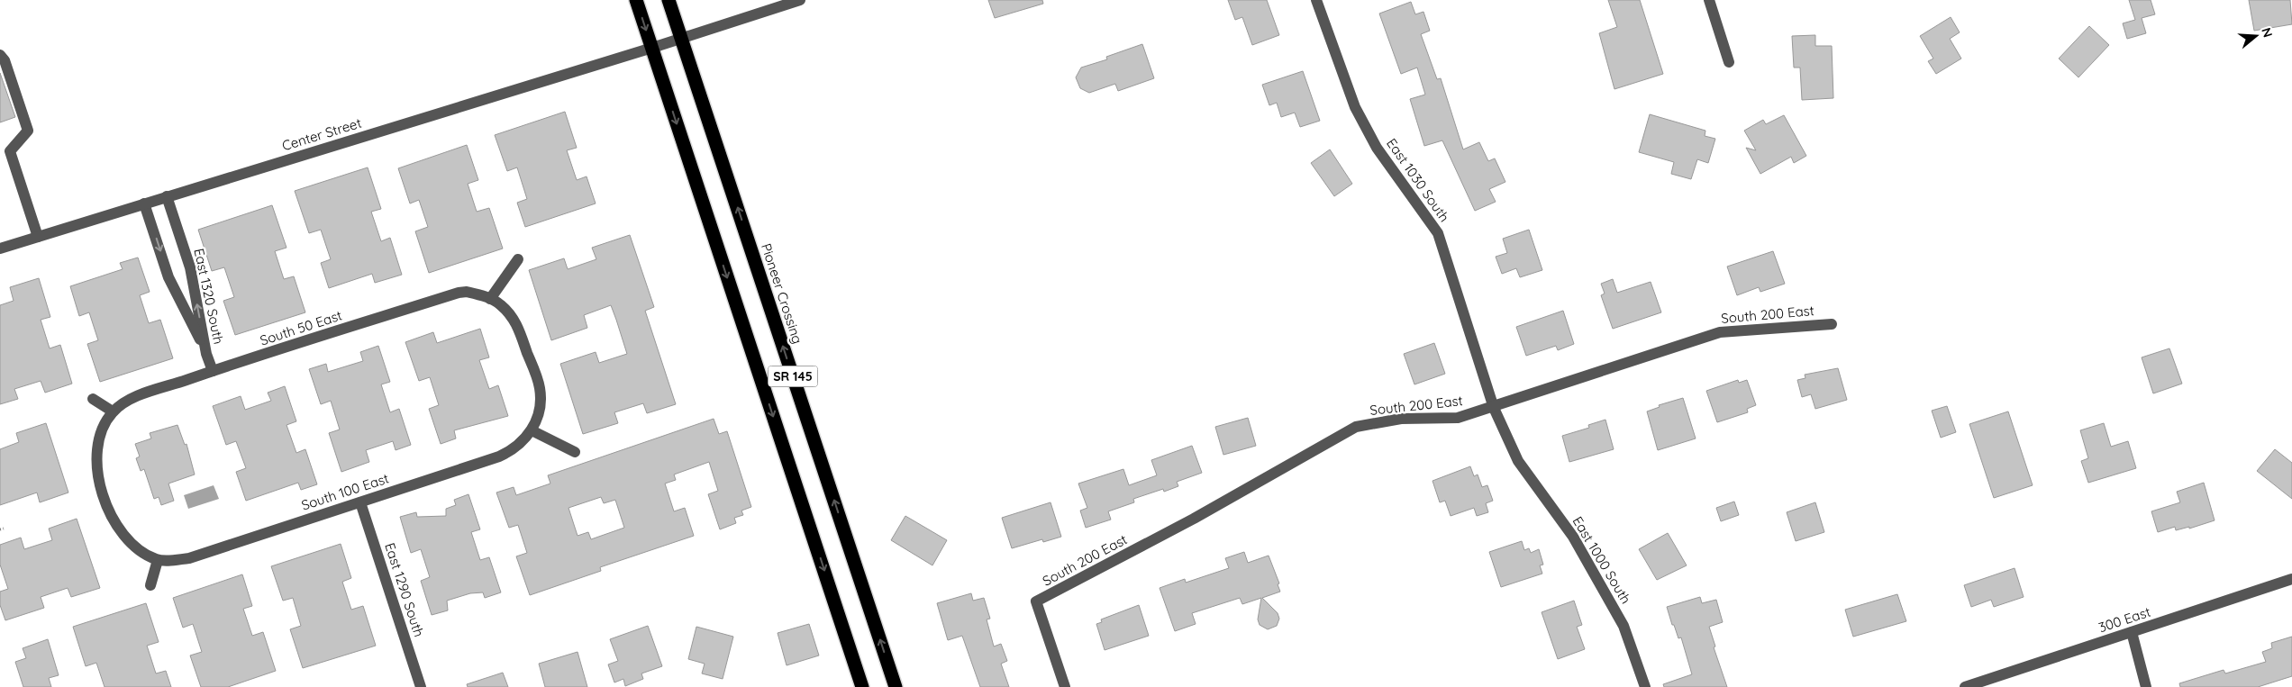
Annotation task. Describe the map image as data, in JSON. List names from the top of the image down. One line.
{"streets":{"highway":["Pioneer Crossing","SR 145"],"street":["Center Street","East 1030 South","East 1320 South","South 200 East","South 50 East","South 100 East","East 1000 South","East 1290 South","300 East"]},"crossings":[["Center Street","Pioneer Crossing"],["Center Street","East 1320 South"],["Center Street","SR 145"],["East 1030 South","South 200 East"],["East 1030 South","East 1000 South"],["Pioneer Crossing","SR 145"],["South 200 East","East 1000 South"],["South 100 East","East 1290 South"]],"north":"right"}
